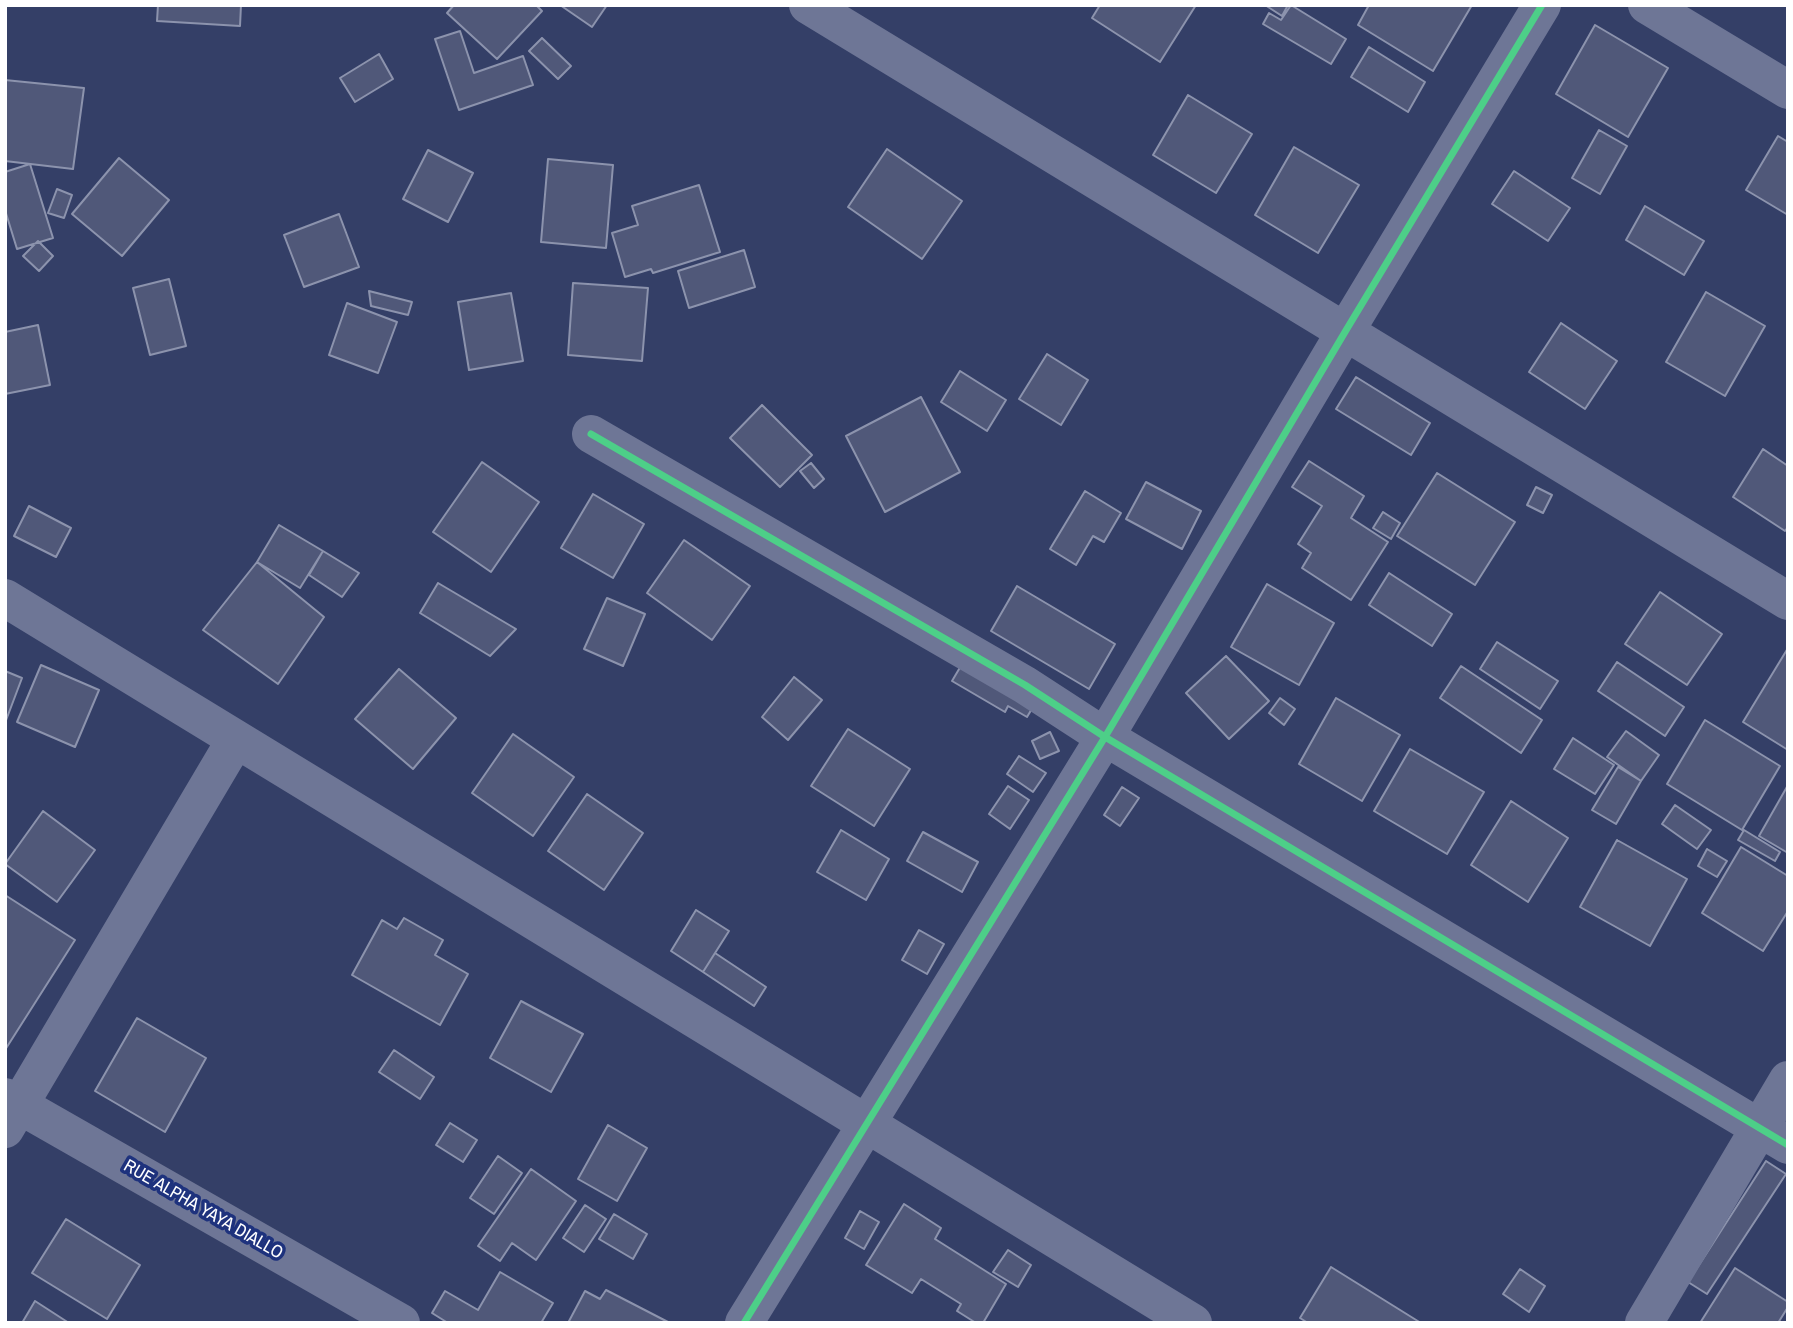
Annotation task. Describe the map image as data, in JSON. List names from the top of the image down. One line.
{"streets":{"street":["RUE ALPHA YAYA DIALLO"]}}
